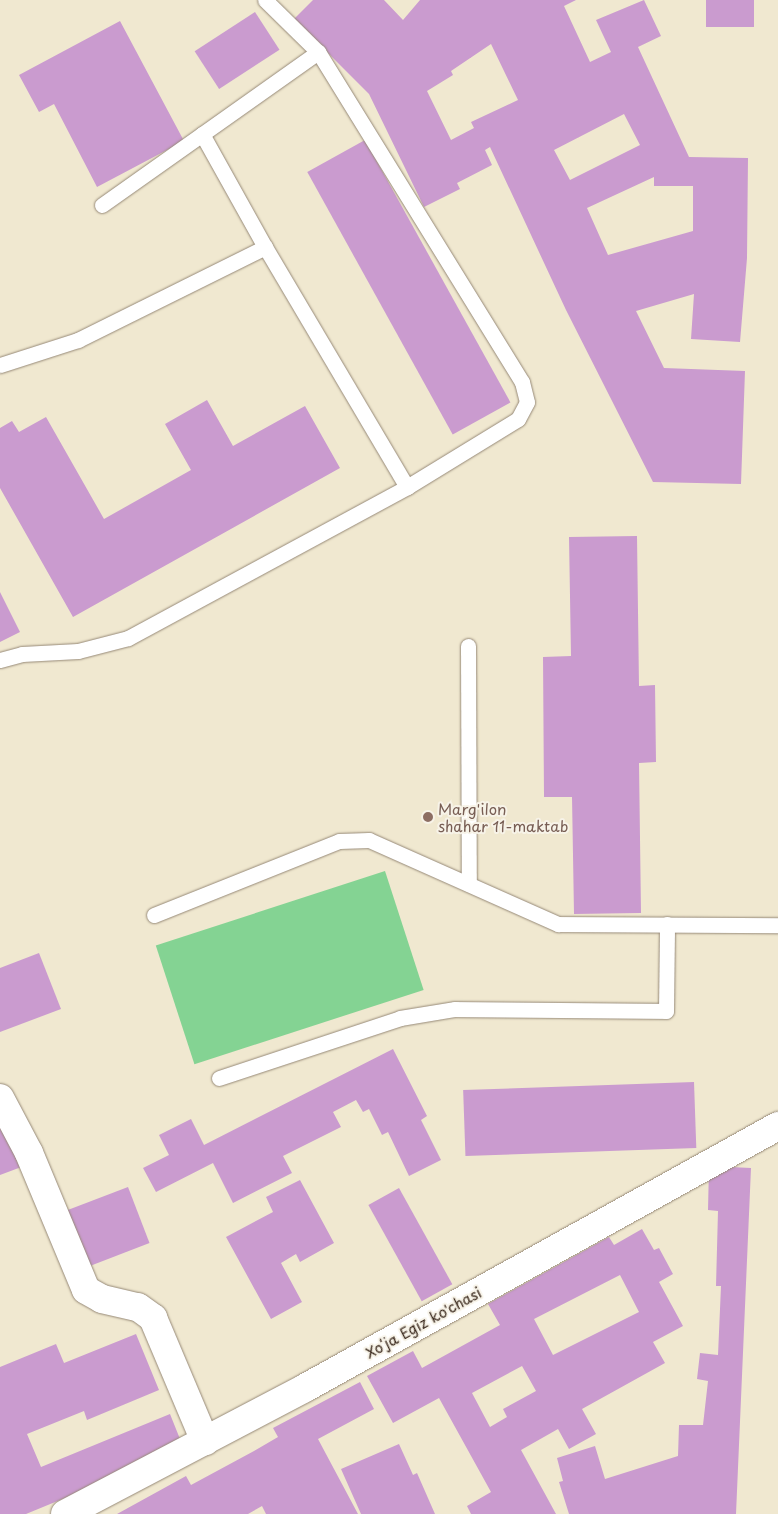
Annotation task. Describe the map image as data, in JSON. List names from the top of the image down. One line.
{"streets":{"street":["Xoʻja Egiz ko'chasi"]},"places":["Marg'ilon shahar 11-maktab"]}
